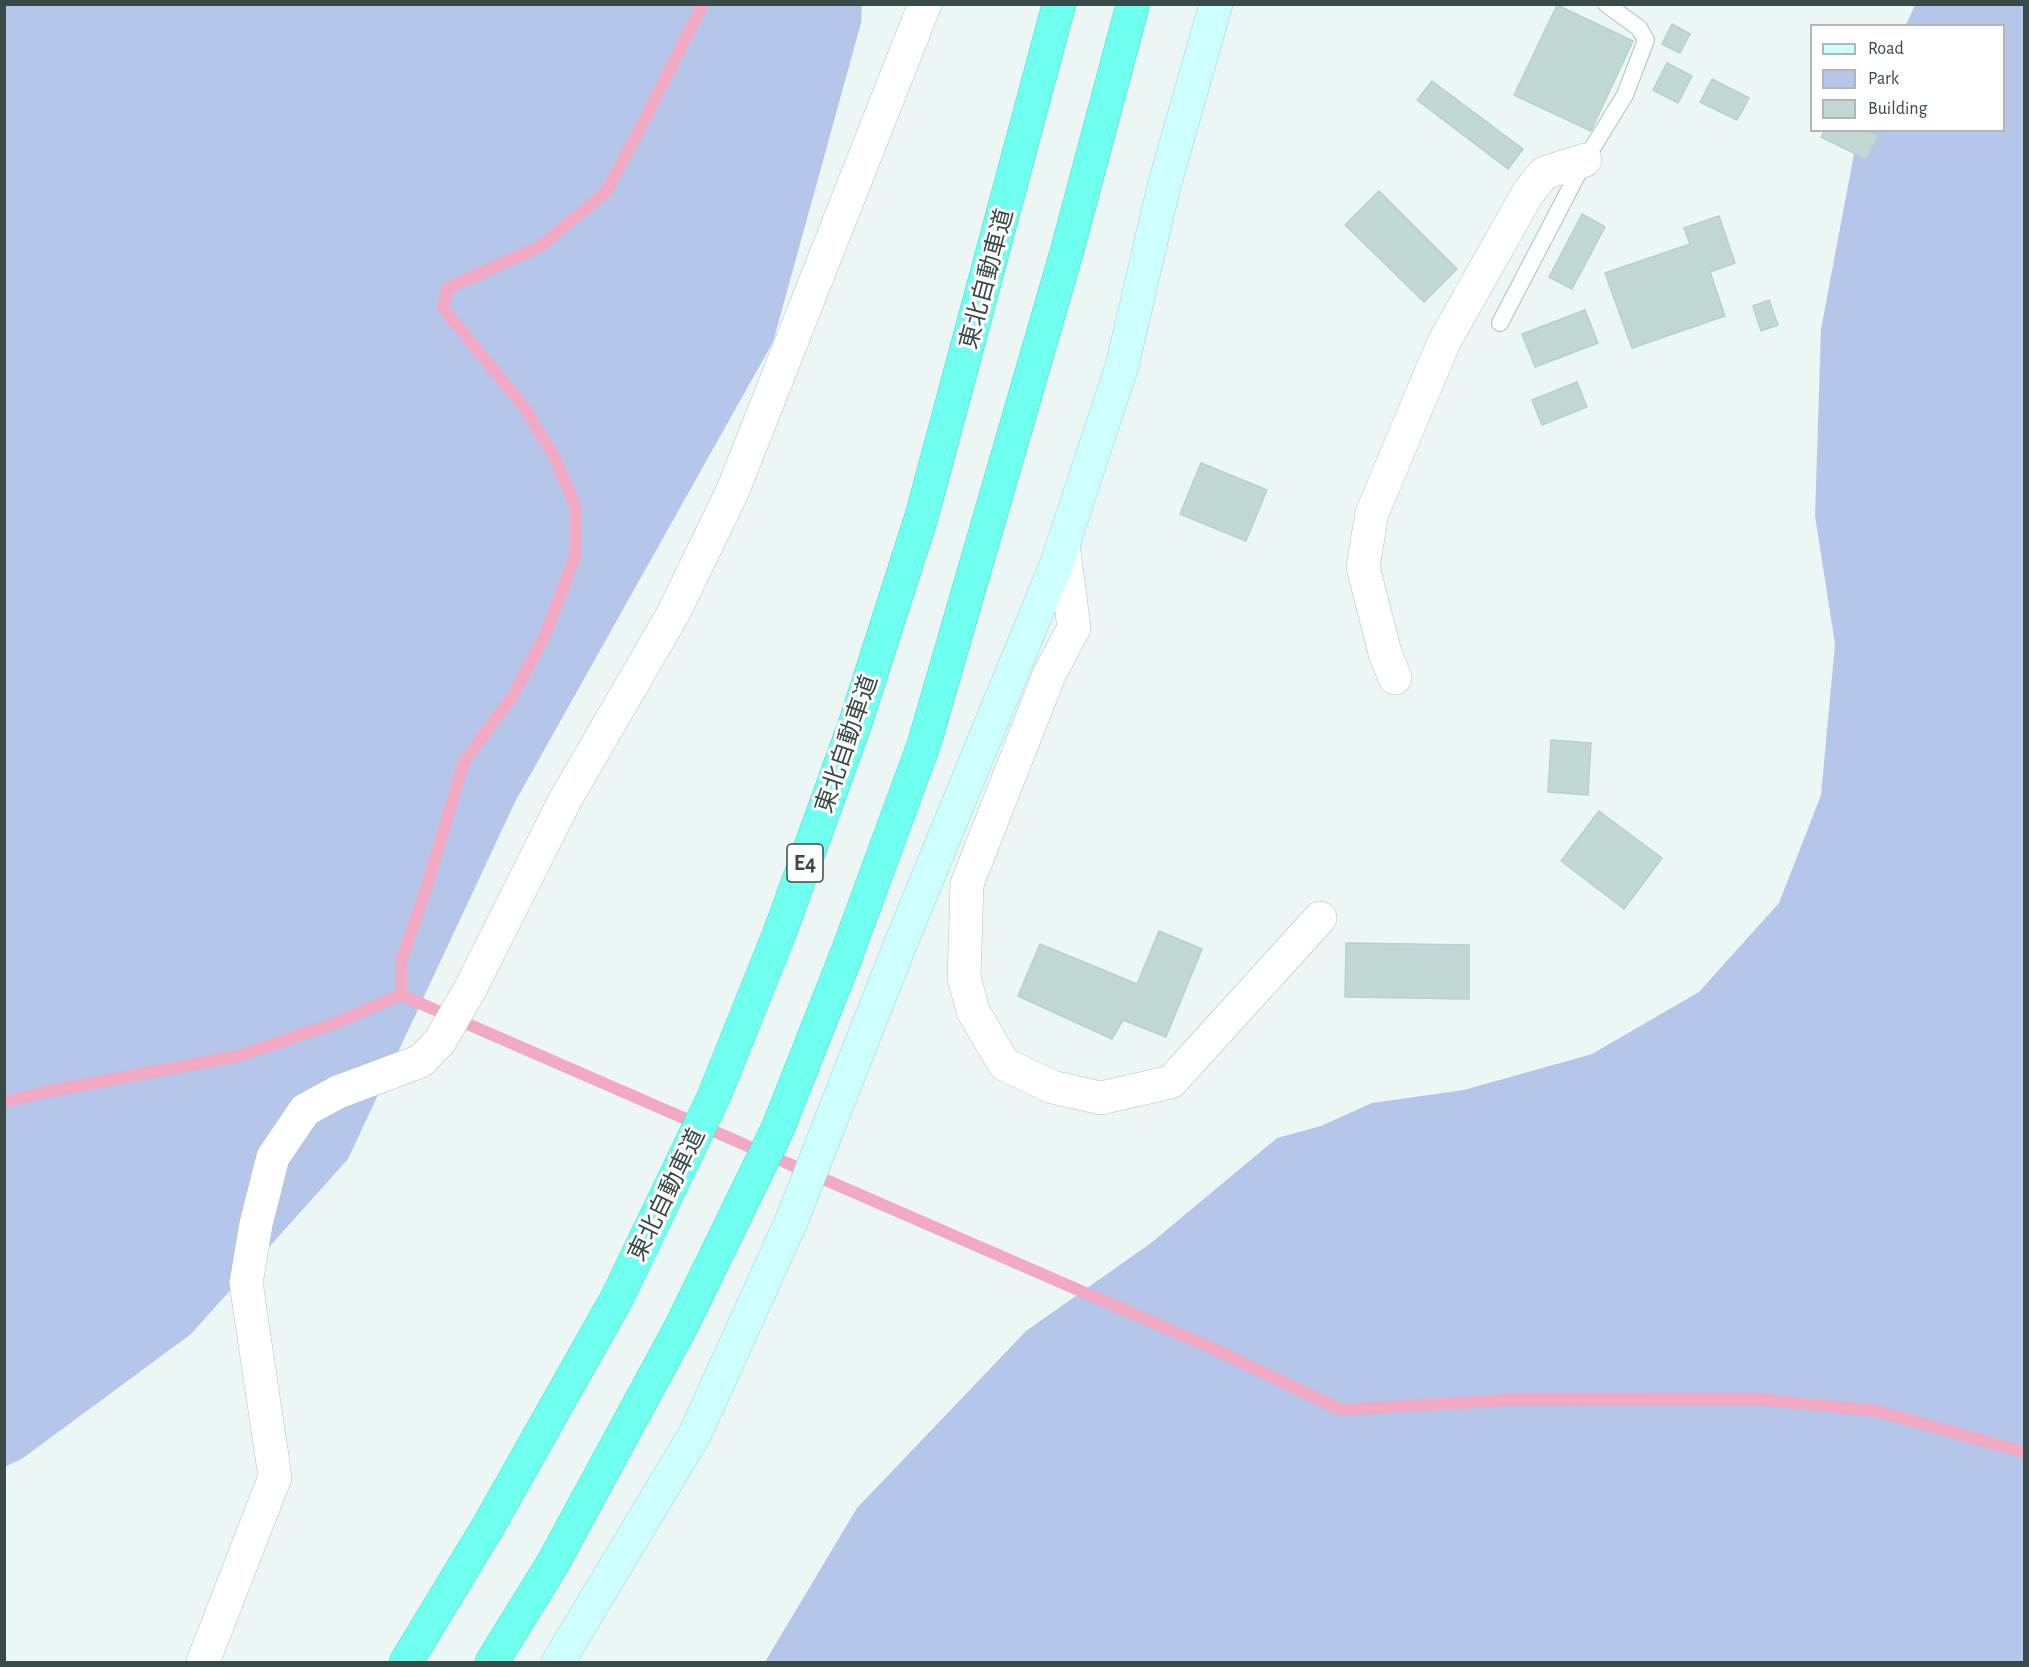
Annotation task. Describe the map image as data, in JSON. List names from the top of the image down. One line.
{"streets":{"highway":["東北自動車道","E4"]},"legend":["Road","Park","Building"]}
